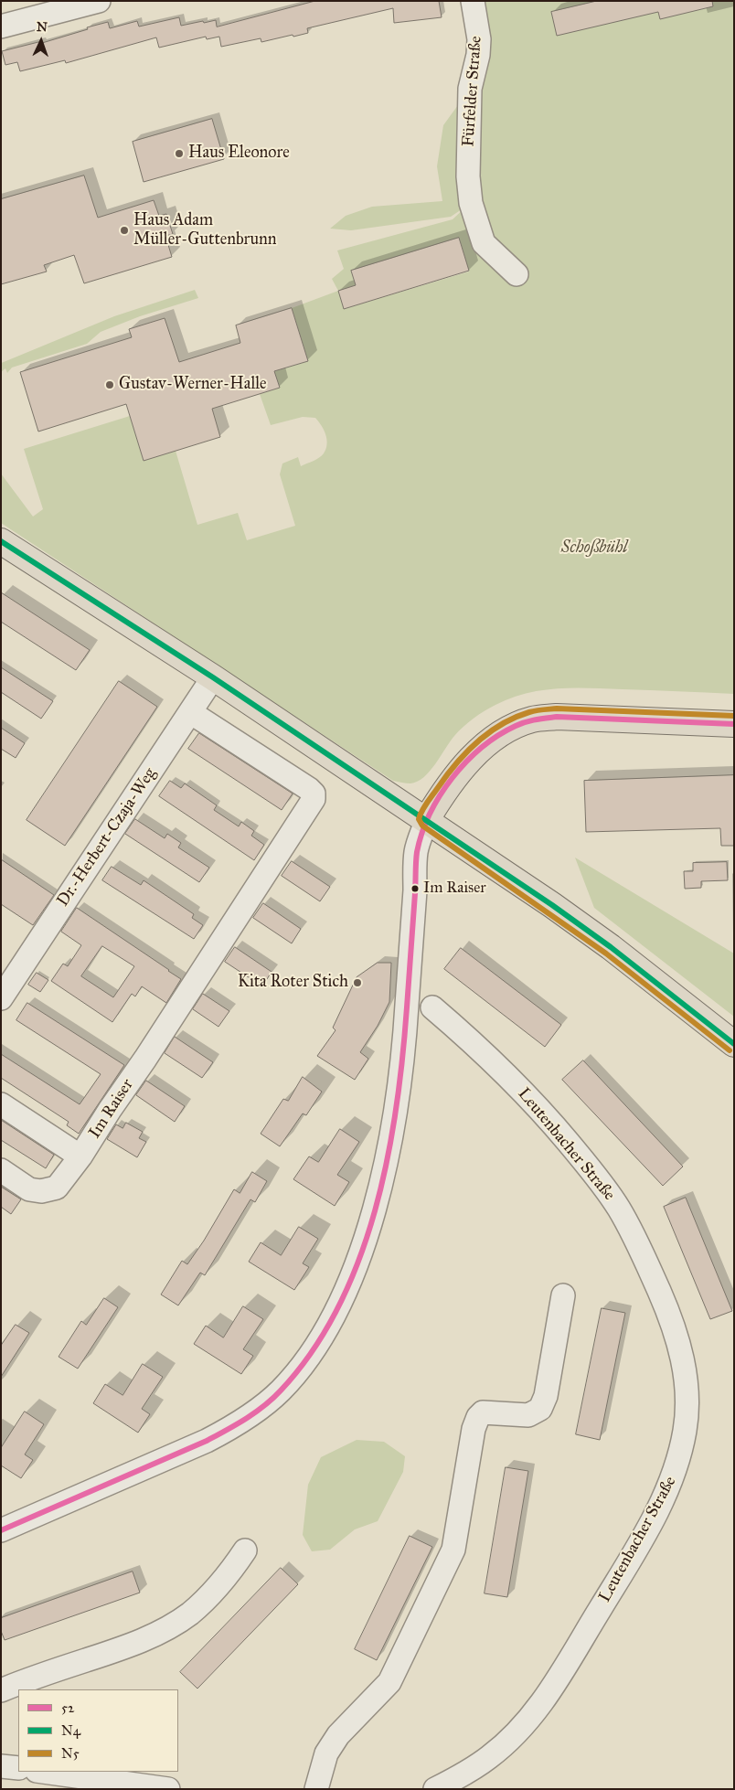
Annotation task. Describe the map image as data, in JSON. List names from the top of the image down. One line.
{"streets":{"street":["Fürfelder Straße","Dr.-Herbert-Czaja-Weg","Im Raiser","Leutenbacher Straße"]},"crossings":[["Dr.-Herbert-Czaja-Weg","Im Raiser"]],"parks":["Schoßbühl"],"places":["Haus Eleonore","Haus Adam Müller-Guttenbrunn","Gustav-Werner-Halle","Im Raiser","Kita Roter Stich"],"lines":["transit line N4","transit line N5","transit line 52"],"legend":["52","N4","N5"],"north":"top"}
